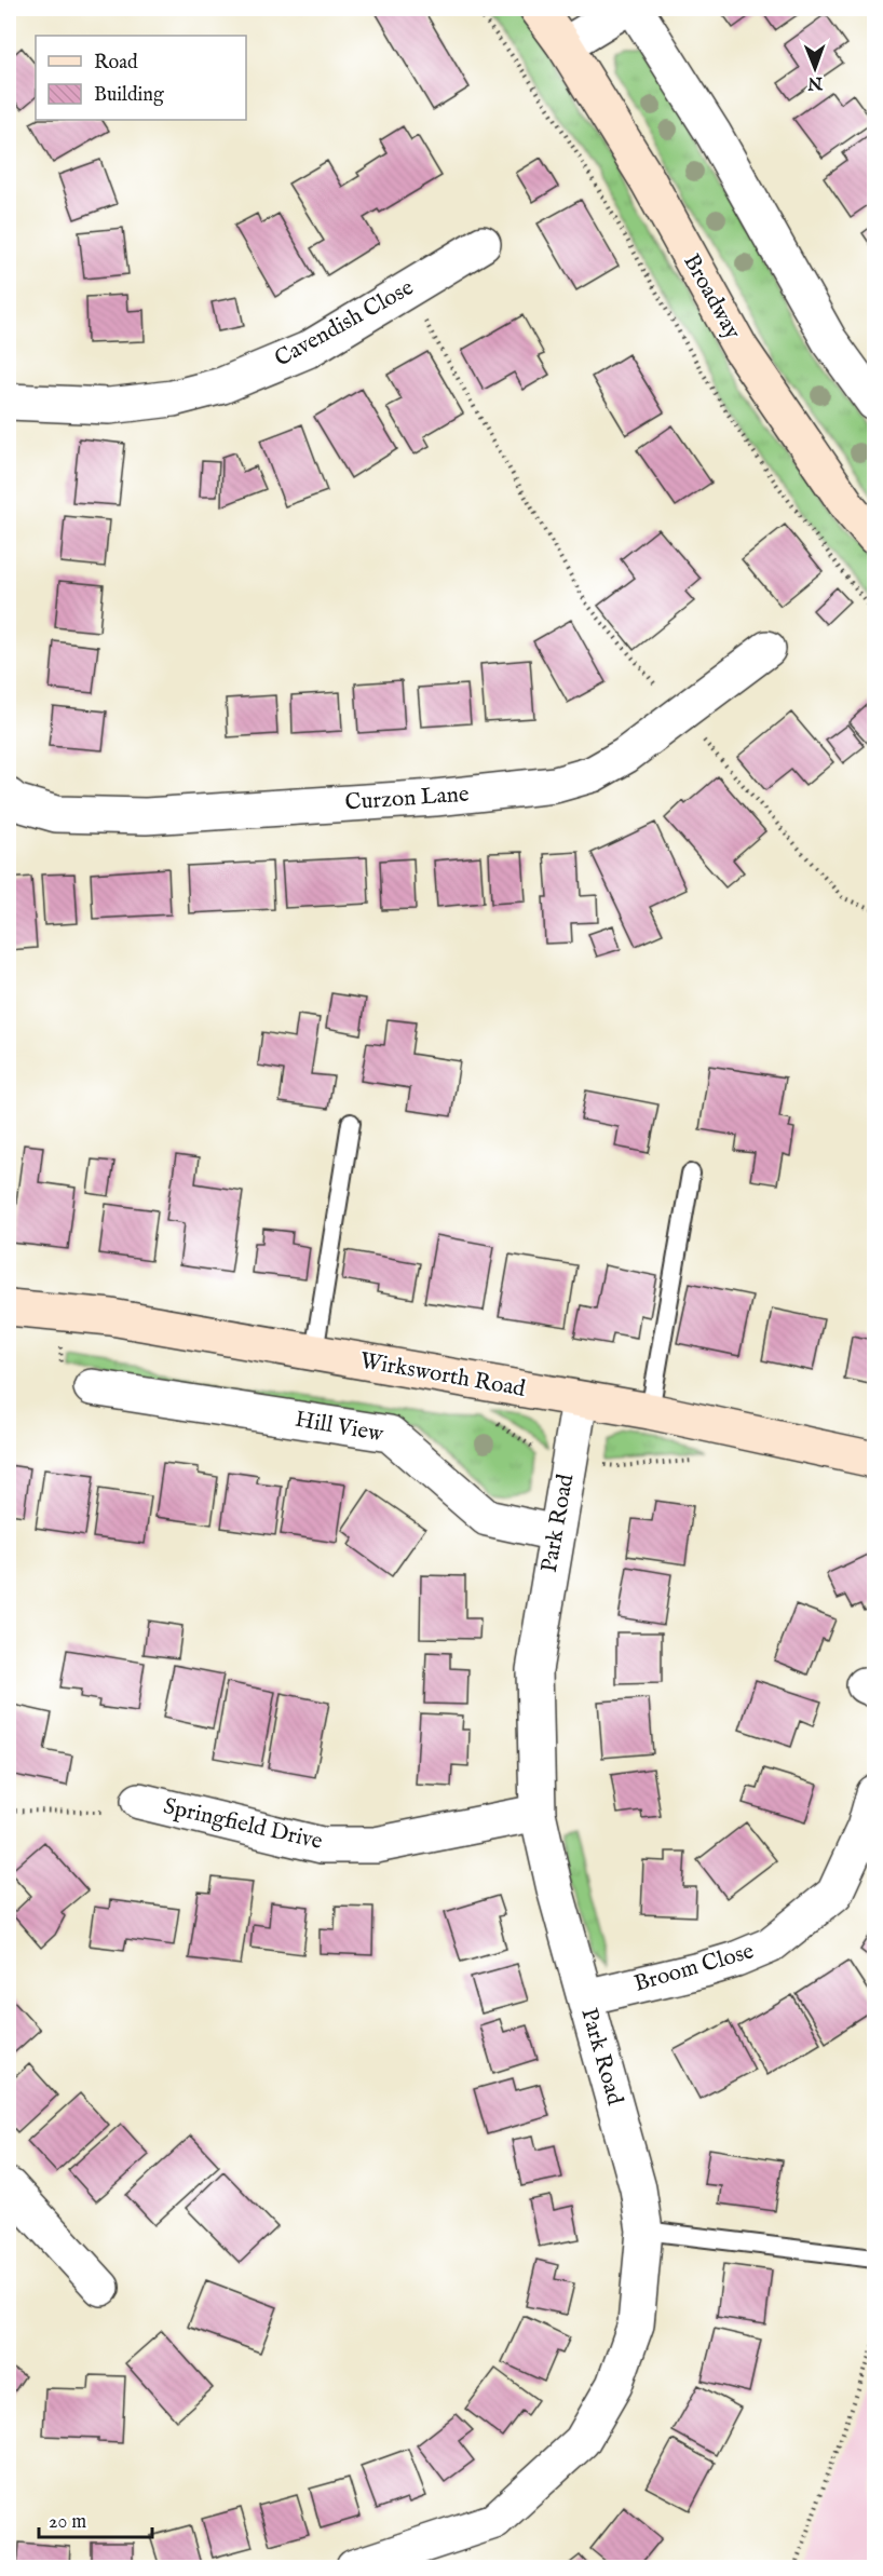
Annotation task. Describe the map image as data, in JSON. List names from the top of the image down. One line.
{"streets":{"street":["Broadway","Cavendish Close","Curzon Lane","Wirksworth Road","Hill View","Park Road","Springfield Drive","Broom Close"]},"crossings":[["Wirksworth Road","Park Road"],["Hill View","Park Road"],["Park Road","Springfield Drive"],["Park Road","Broom Close"]],"legend":["Road","Building"],"scale_bar":"20 m","north":"bottom"}
